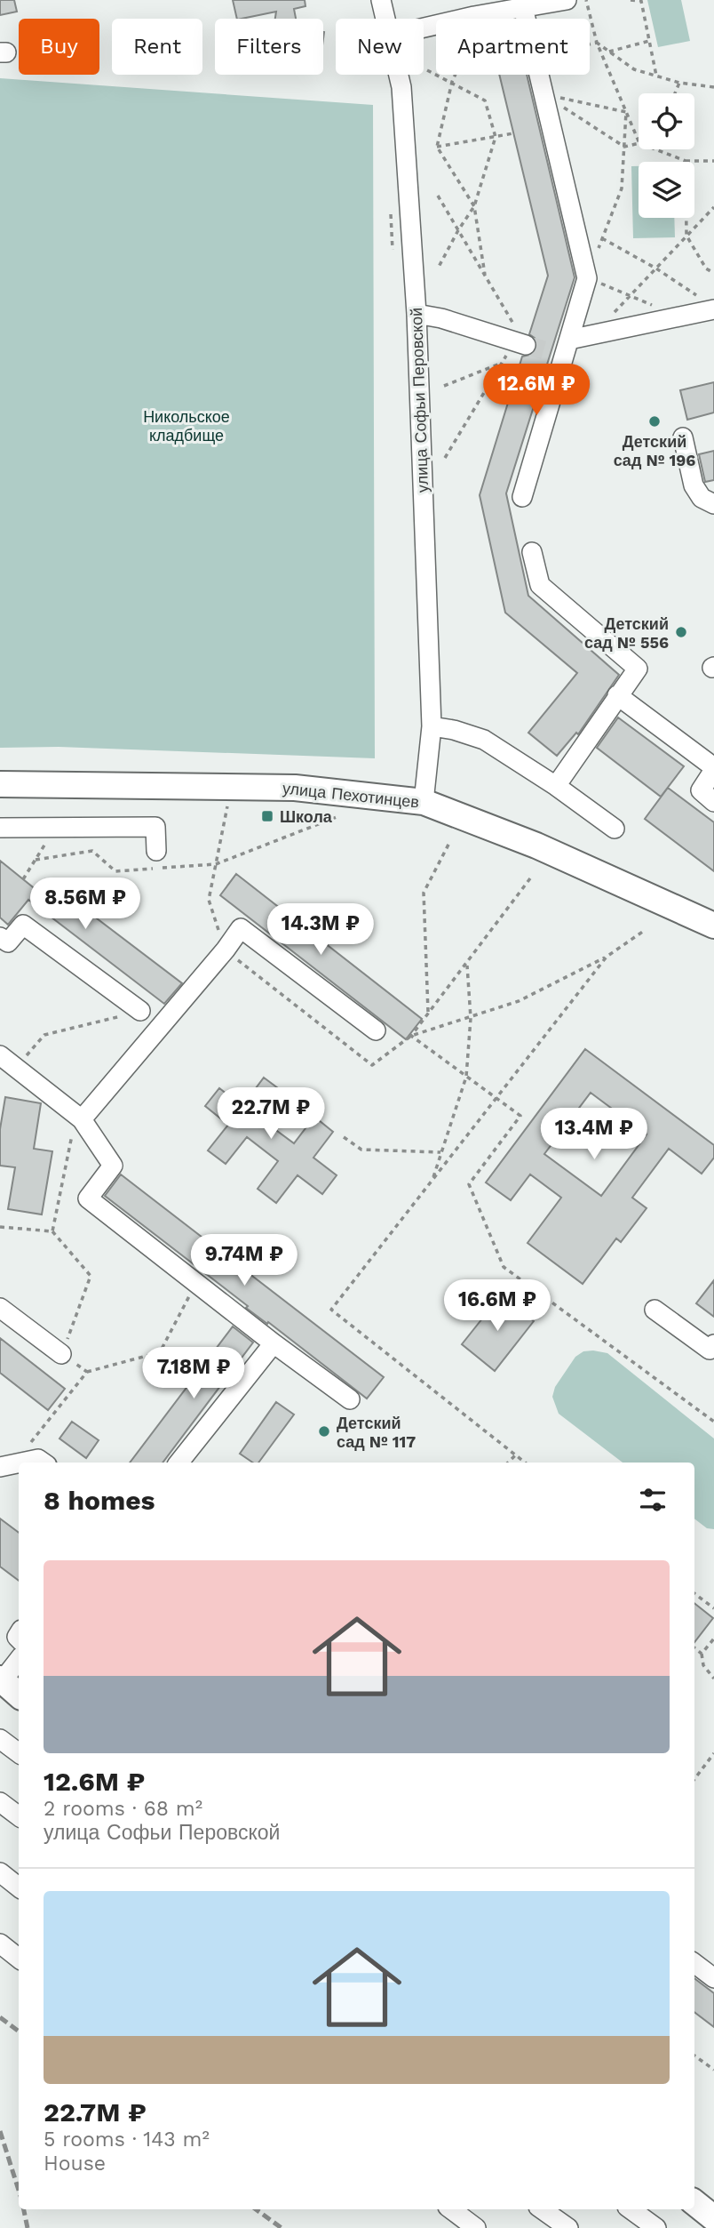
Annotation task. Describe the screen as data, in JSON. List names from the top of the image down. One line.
{"streets":{"main road":["улица Пехотинцев"],"street":["улица Софьи Перовской"]},"crossings":[["улица Софьи Перовской","улица Пехотинцев"]],"parks":["Никольское кладбище"],"places":{"other":["Детский сад № 196","Детский сад № 556","Детский сад № 117"],"transit":["Школа"]},"page":{"chip":["Buy","Rent","Filters","New","Apartment"],"price":["12.6M ₽","8.56M ₽","14.3M ₽","22.7M ₽","13.4M ₽","9.74M ₽","16.6M ₽","7.18M ₽"],"heading":"8 homes","list":[{"name":"12.6M ₽","note":"2 rooms · 68 m² · улица Софьи Перовской"},{"name":"22.7M ₽","note":"5 rooms · 143 m² · House"}]}}
